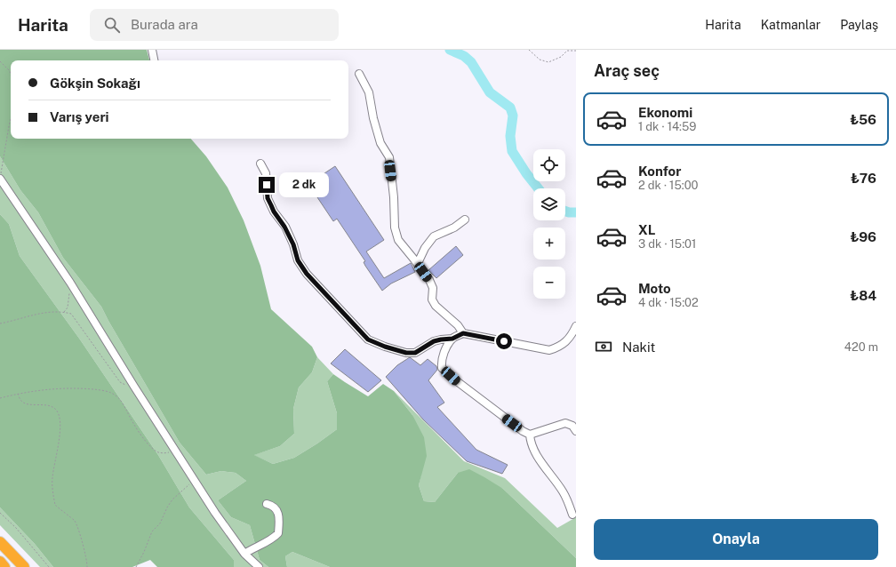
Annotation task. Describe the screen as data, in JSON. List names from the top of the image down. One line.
{"page":{"header":"Harita","search":"Burada ara","nav":["Harita","Katmanlar","Paylaş"],"heading":"Araç seç","banner":["Gökşin Sokağı","Varış yeri"],"list":[{"name":"Ekonomi","note":"1 dk · 14:59","value":"₺56"},{"name":"Konfor","note":"2 dk · 15:00","value":"₺76"},{"name":"XL","note":"3 dk · 15:01","value":"₺96"},{"name":"Moto","note":"4 dk · 15:02","value":"₺84"}],"map_buttons":["+","−"],"bubble":"2 dk","pay":["Nakit","420 m"],"buttons":"Onayla"}}
